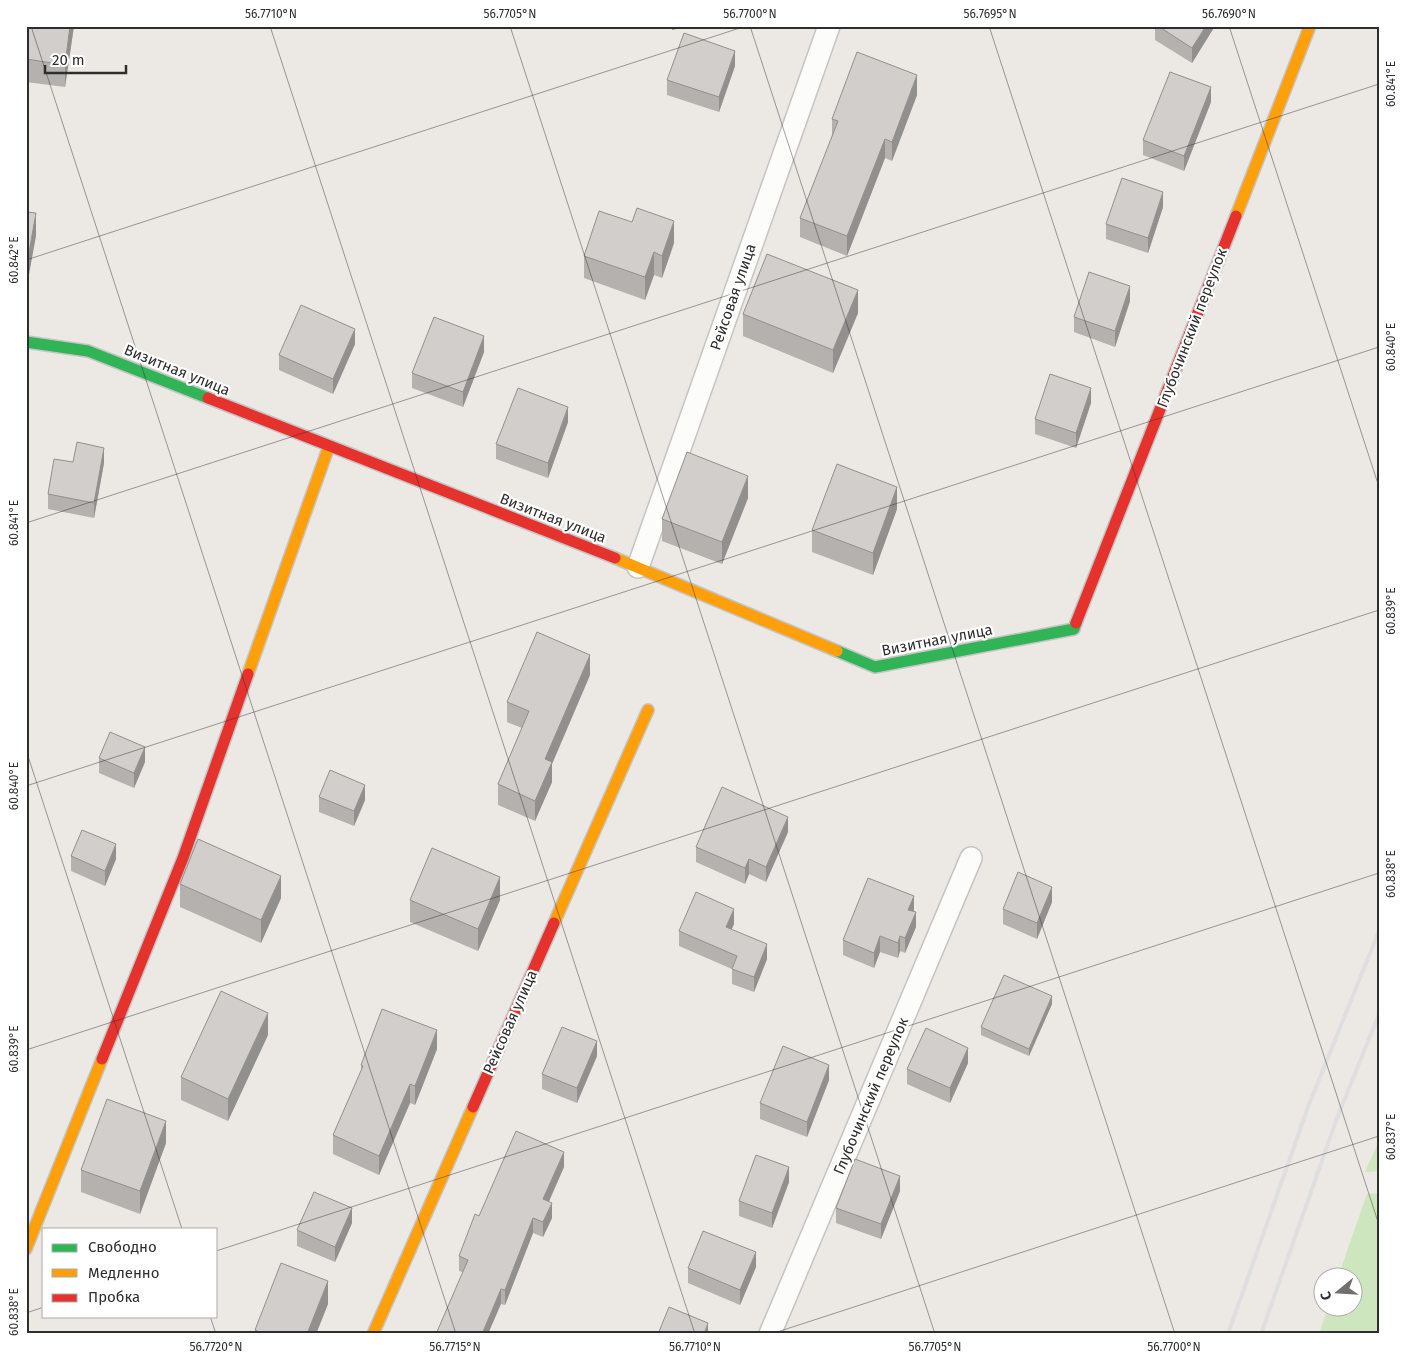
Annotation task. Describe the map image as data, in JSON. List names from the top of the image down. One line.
{"streets":{"street":["Рейсовая улица","Глубочинский переулок","Визитная улица"]},"crossings":[["Рейсовая улица","Визитная улица"],["Глубочинский переулок","Визитная улица"]],"legend":["Свободно","Медленно","Пробка"],"scale_bar":"20 m","north":"left","coordinates":["56.7710°N","56.7705°N","56.7700°N","56.7695°N","56.7690°N","60.841°E","60.842°E","60.840°E","60.839°E","60.838°E","60.837°E","56.7720°N","56.7715°N"]}
